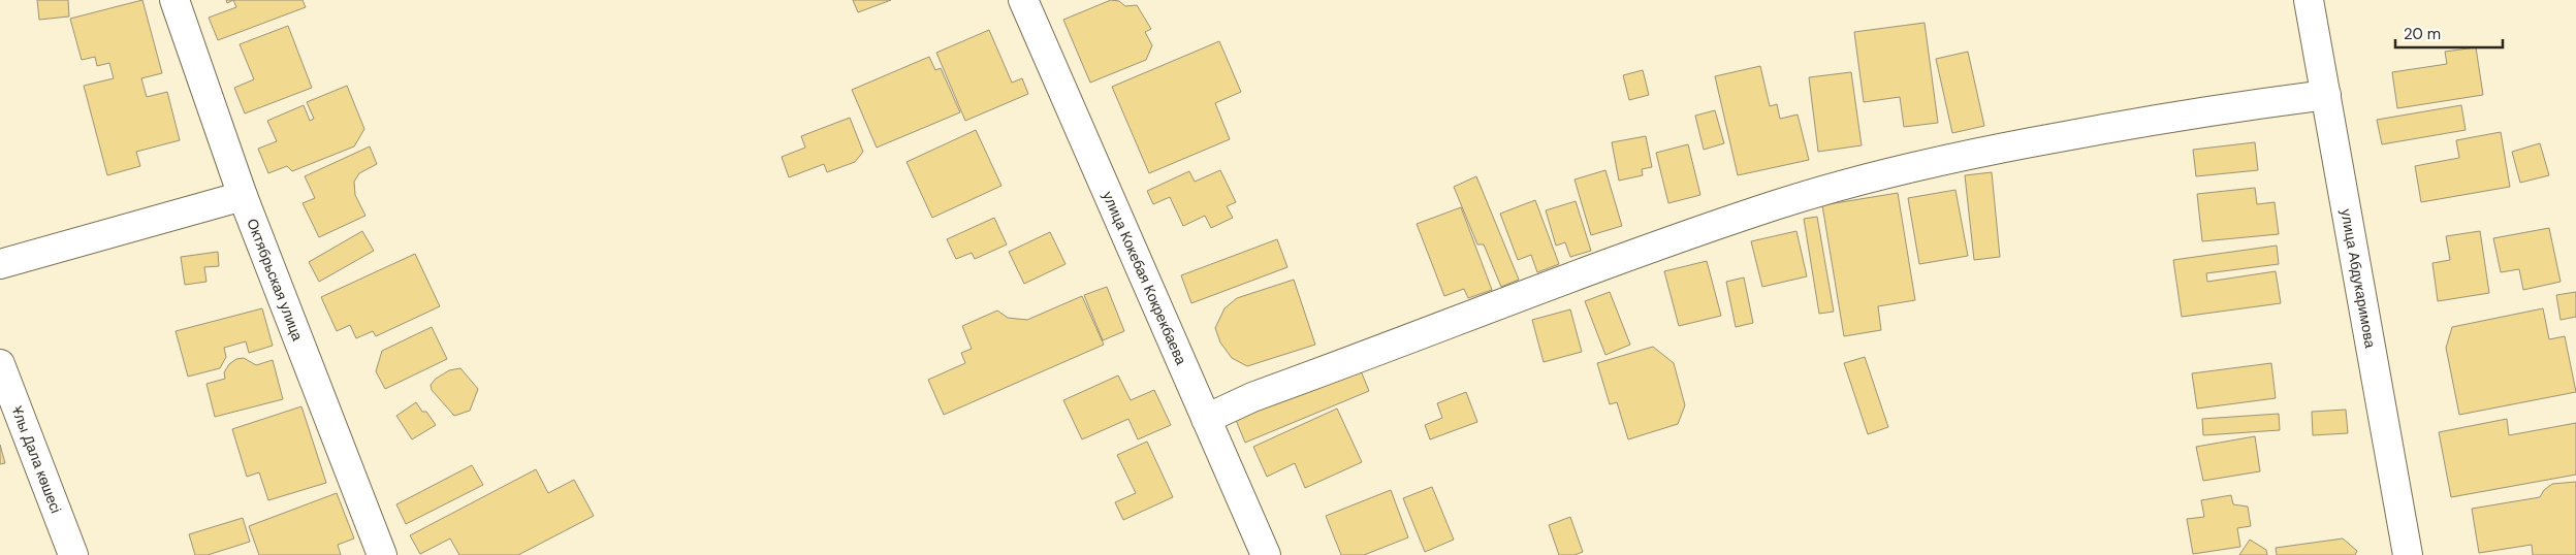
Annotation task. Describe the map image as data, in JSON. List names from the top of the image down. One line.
{"streets":{"street":["улица Кокебая Кокрекбаева","улица Абдукаримова","Октябрьская улица","Ұлы Дала көшесі"]},"scale_bar":"20 m"}
